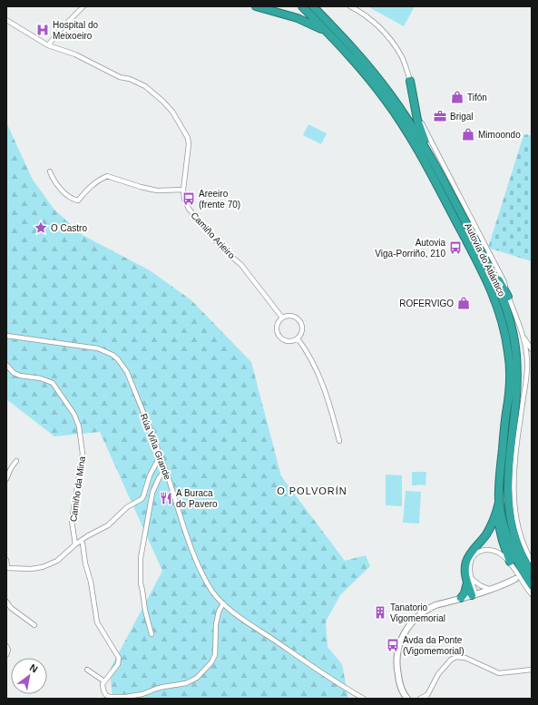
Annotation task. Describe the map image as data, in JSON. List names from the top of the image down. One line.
{"streets":{"highway":["Autovía do Atlántico"],"street":["Camiño Arieiro","Rúa Viña Grande","Camiño da Mina"]},"districts":["O POLVORÍN"],"places":{"hospital":["Hospital do Meixoeiro"],"shop":["Tifón","Mimoondo","ROFERVIGO"],"office":["Brigal"],"bus stop":["Areeiro (frente 70)","Autovia Viga-Porriño, 210","Avda da Ponte (Vigomemorial)"],"place":["O Castro"],"restaurant":["A Buraca do Pavero"],"building":["Tanatorio Vigomemorial"]},"north":"top right"}
